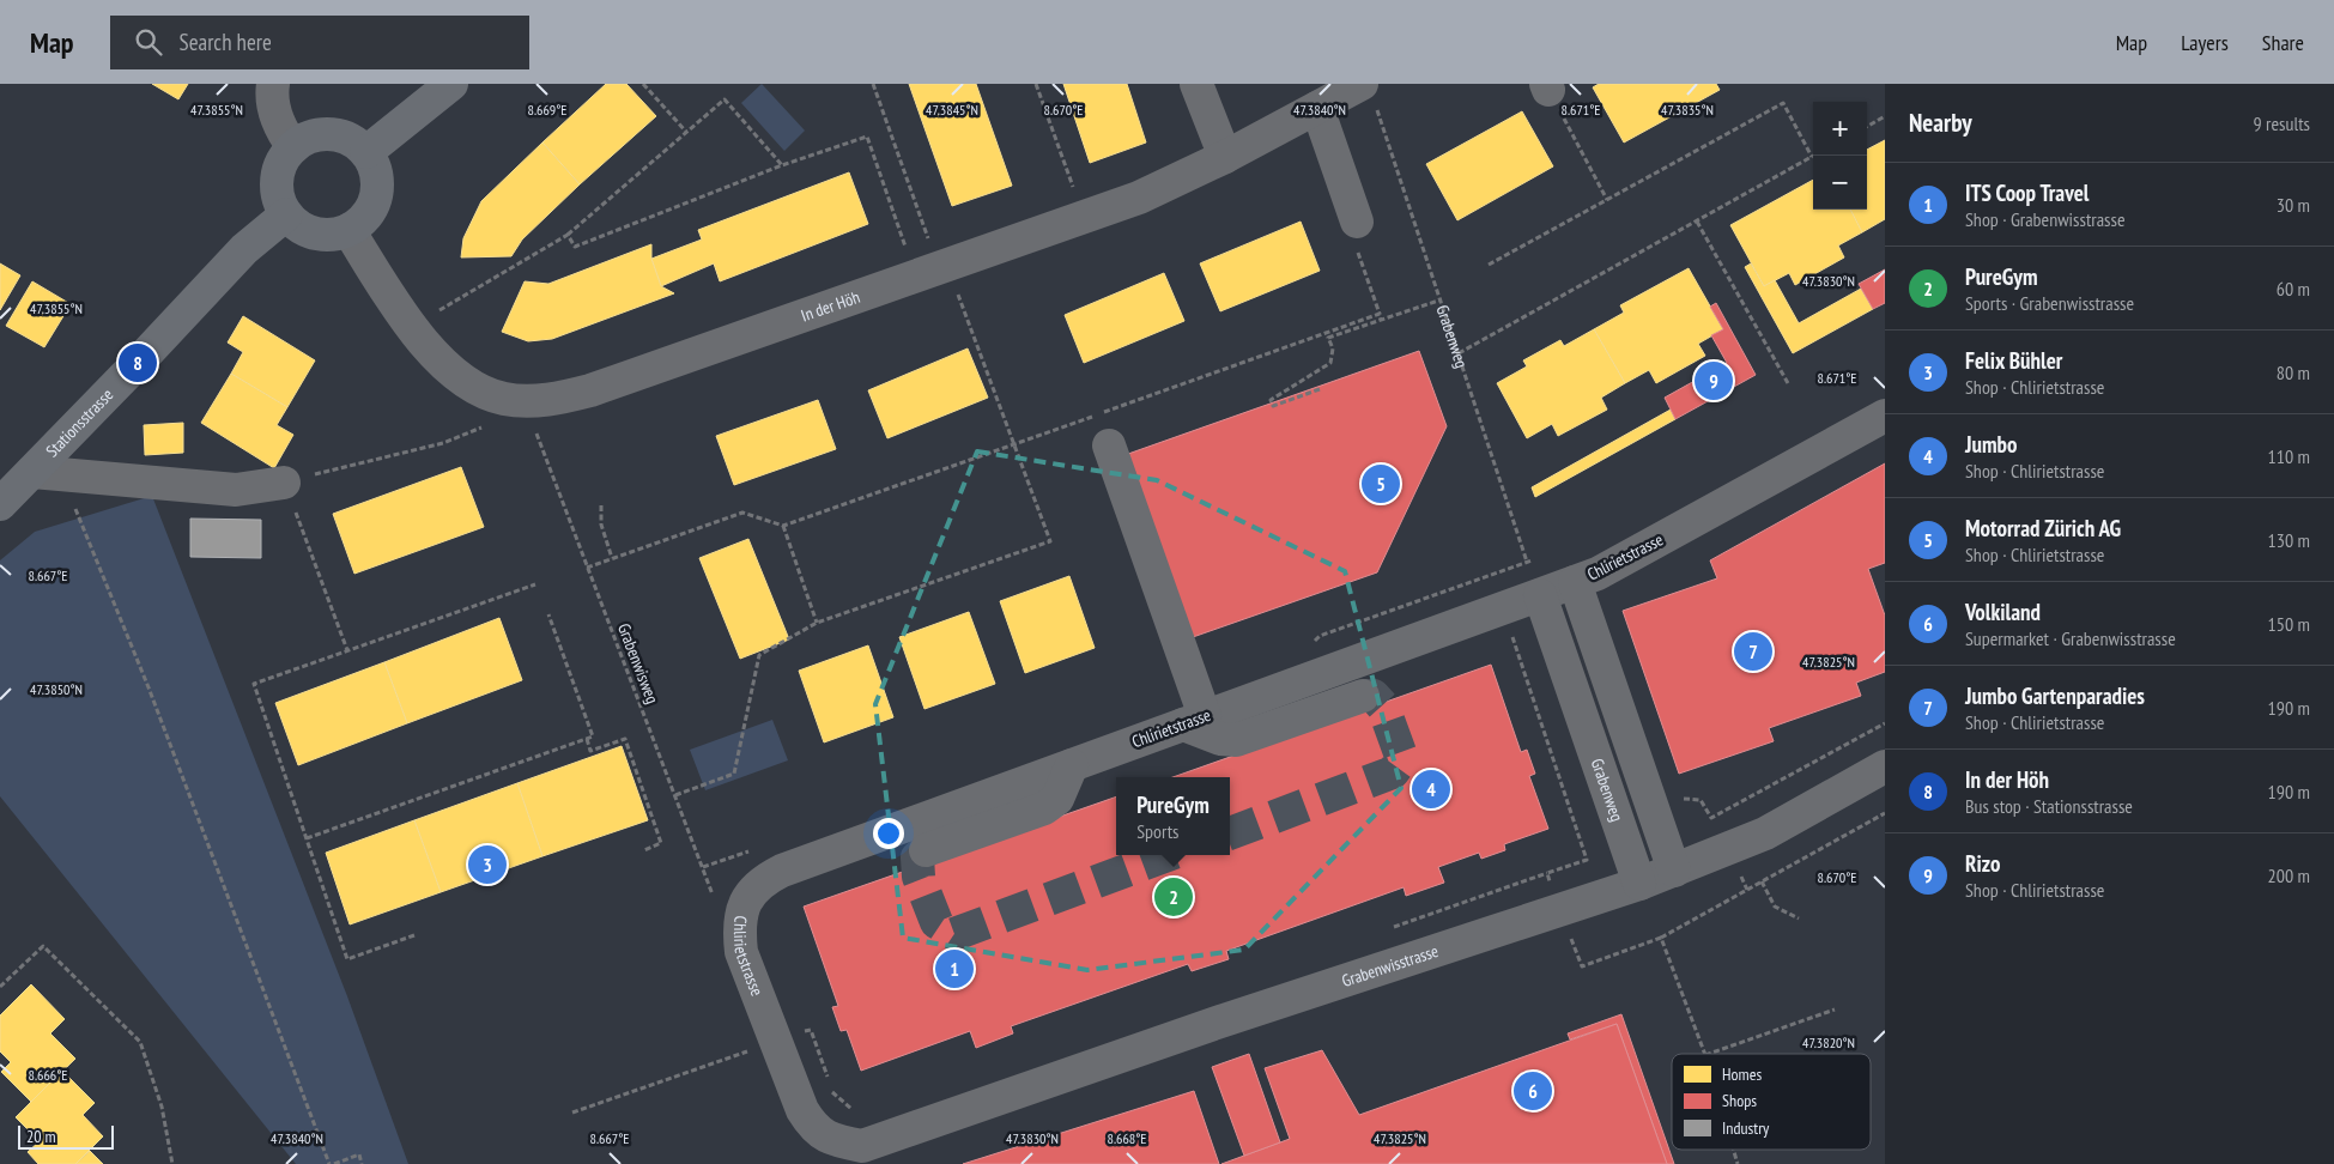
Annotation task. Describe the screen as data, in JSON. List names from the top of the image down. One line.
{"streets":{"main road":["Stationsstrasse"],"street":["In der Höh","Grabenweg","Chlirietstrasse","Grabenwisstrasse"],"path":["Grabenwisweg"]},"crossings":[["In der Höh","Grabenweg"],["In der Höh","Stationsstrasse"],["Grabenweg","Chlirietstrasse"],["Grabenweg","Grabenwisstrasse"],["Chlirietstrasse","Grabenwisstrasse"]],"legend":["Homes","Shops","Industry"],"scale_bar":"20 m","page":{"header":"Map","search":"Search here","nav":["Map","Layers","Share"],"heading":["Nearby","9 results"],"map_buttons":["+","−"],"list":[{"mark":"1","name":"ITS Coop Travel","note":"Shop · Grabenwisstrasse","value":"30 m"},{"mark":"2","name":"PureGym","note":"Sports · Grabenwisstrasse","value":"60 m"},{"mark":"3","name":"Felix Bühler","note":"Shop · Chlirietstrasse","value":"80 m"},{"mark":"4","name":"Jumbo","note":"Shop · Chlirietstrasse","value":"110 m"},{"mark":"5","name":"Motorrad Zürich AG","note":"Shop · Chlirietstrasse","value":"130 m"},{"mark":"6","name":"Volkiland","note":"Supermarket · Grabenwisstrasse","value":"150 m"},{"mark":"7","name":"Jumbo Gartenparadies","note":"Shop · Chlirietstrasse","value":"190 m"},{"mark":"8","name":"In der Höh","note":"Bus stop · Stationsstrasse","value":"190 m"},{"mark":"9","name":"Rizo","note":"Shop · Chlirietstrasse","value":"200 m"}],"pins":["8","9","5","7","4","3","2","1","6"],"popup":["PureGym","Sports"],"scale":"20 m"},"coordinates":["8.669°E","8.670°E","8.671°E","47.3855°N","47.3845°N","47.3840°N","47.3835°N","47.3830°N","8.667°E","47.3825°N","47.3850°N","47.3820°N","8.666°E","8.668°E"]}
